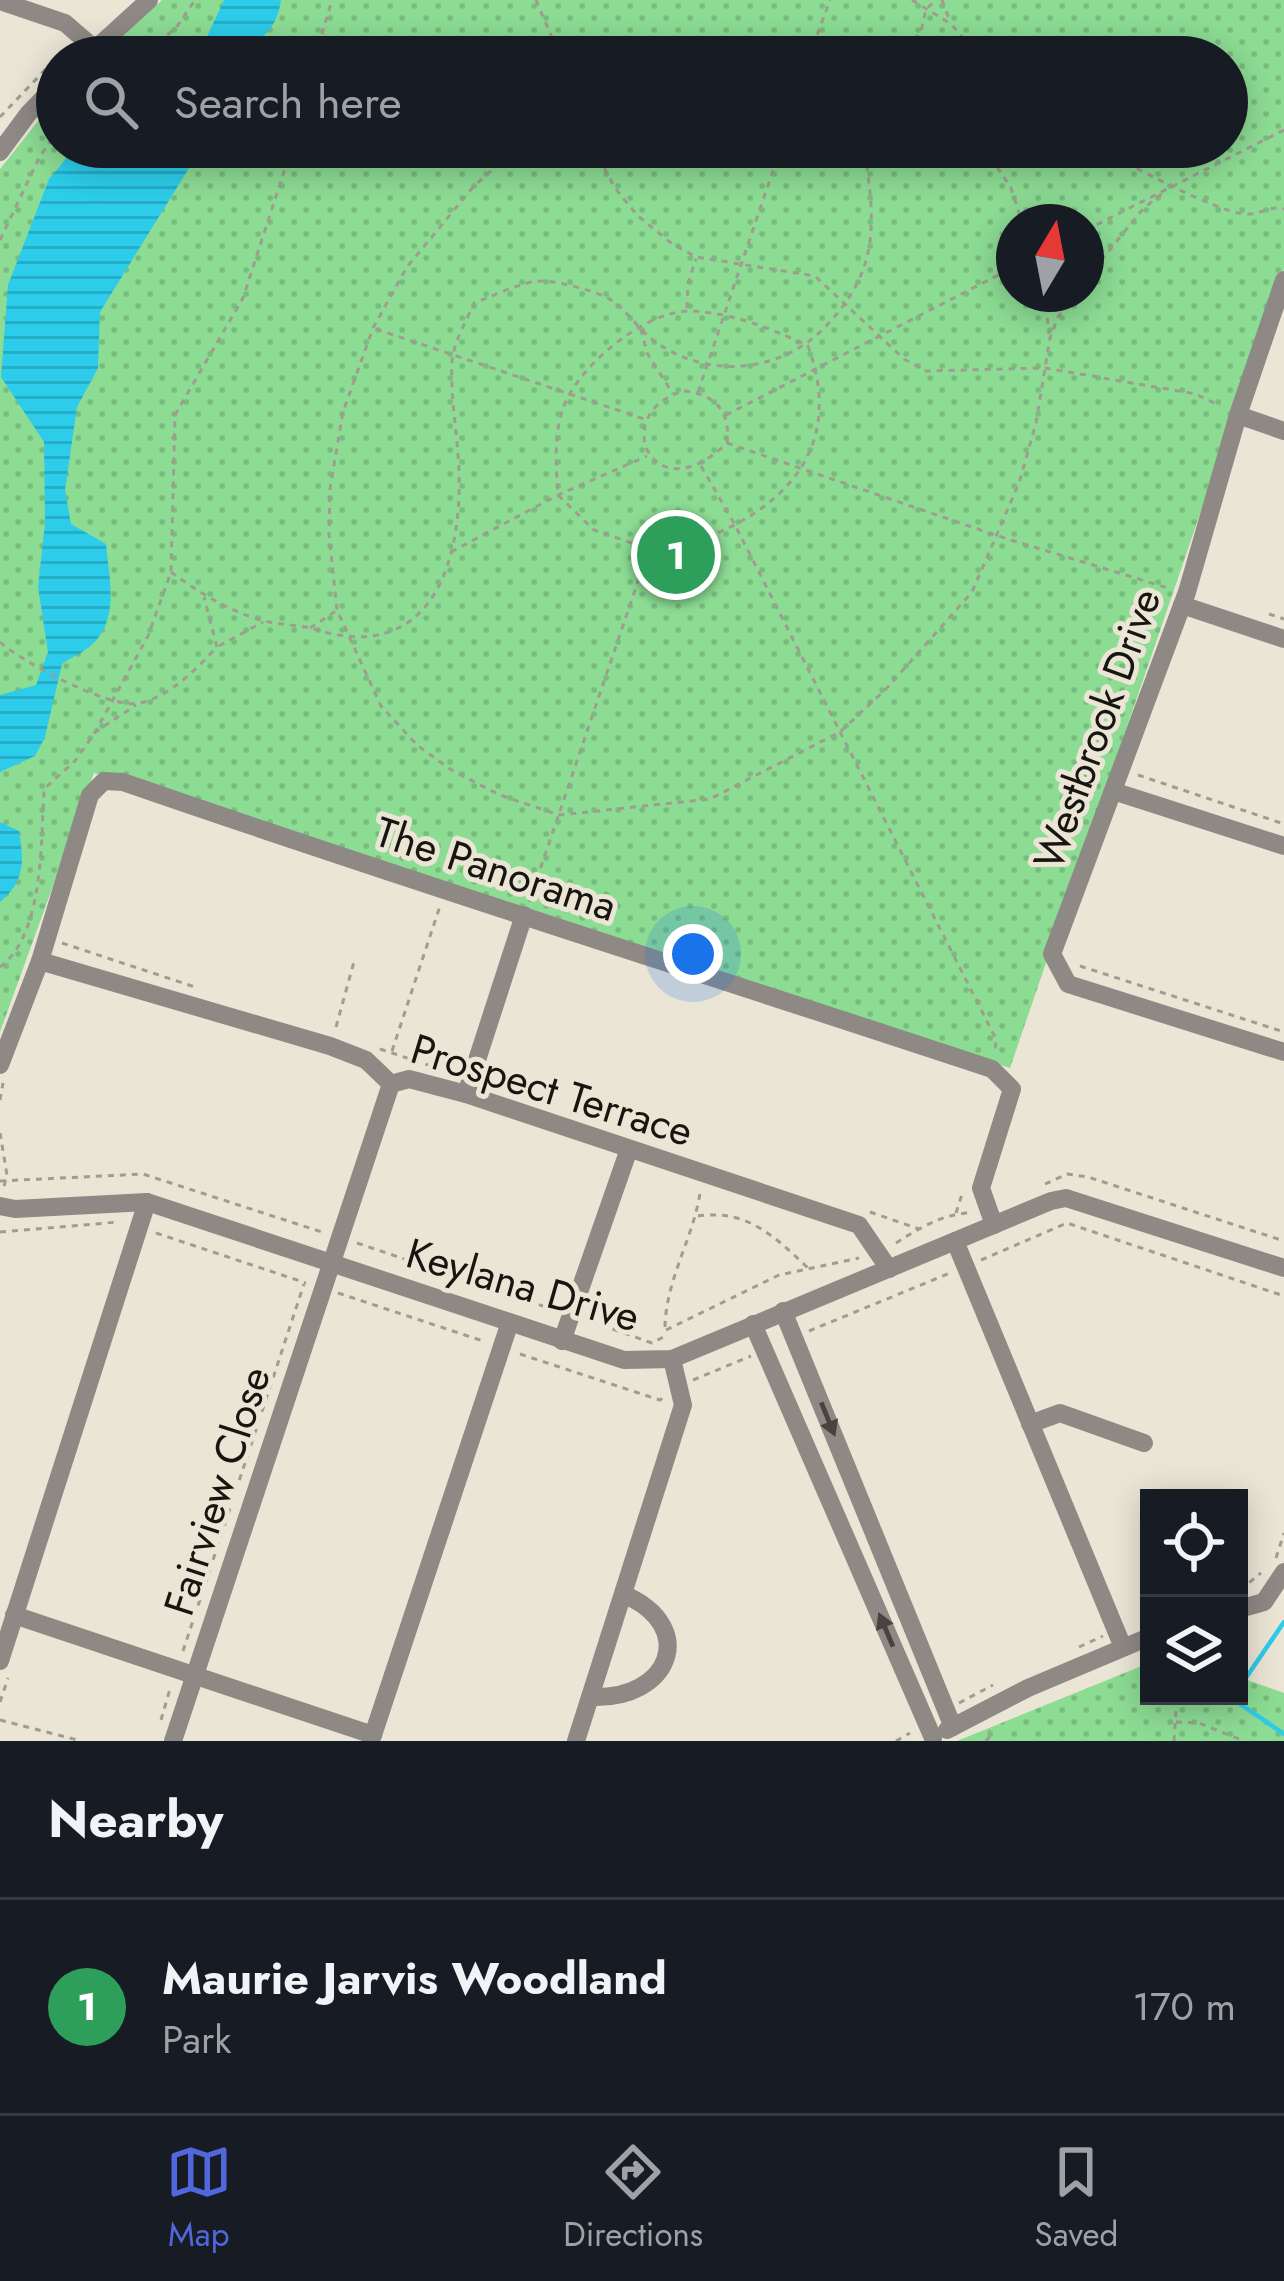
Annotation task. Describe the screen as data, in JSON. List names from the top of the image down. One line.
{"streets":{"street":["Westbrook Drive","The Panorama","Prospect Terrace","Keylana Drive","Fairview Close"]},"crossings":[["The Panorama","Prospect Terrace"],["Prospect Terrace","Keylana Drive"],["Prospect Terrace","Fairview Close"],["Keylana Drive","Fairview Close"]],"north":"top","page":{"search":"Search here","pins":"1","heading":"Nearby","list":[{"mark":"1","name":"Maurie Jarvis Woodland","note":"Park","value":"170 m"}],"nav":["Map","Directions","Saved"]}}
